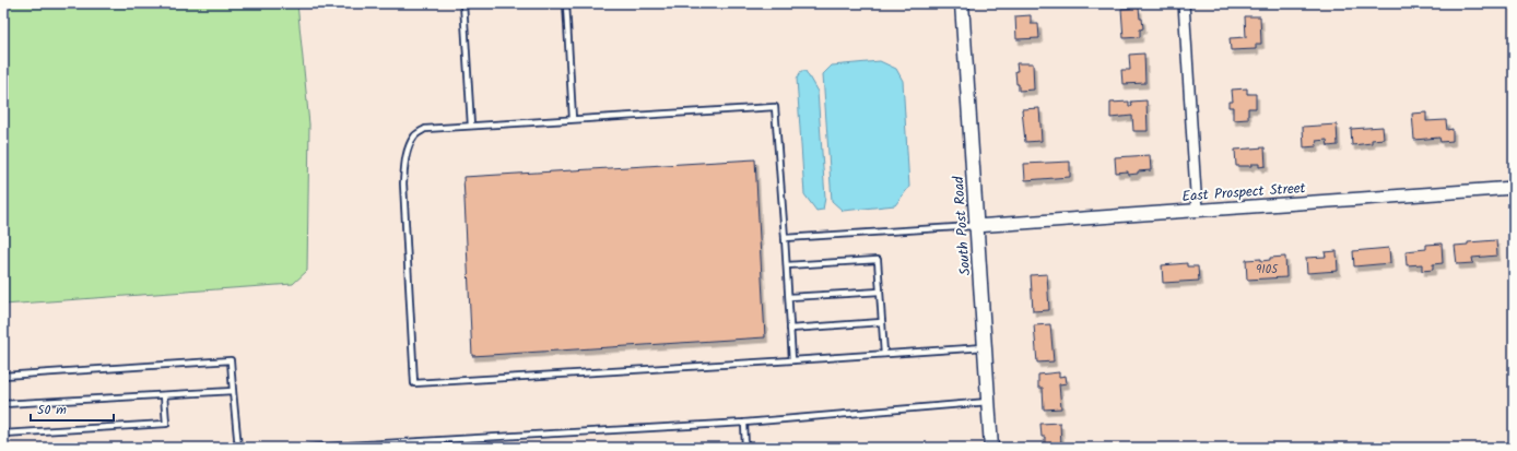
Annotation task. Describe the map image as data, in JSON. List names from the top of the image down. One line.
{"streets":{"main road":["South Post Road"],"street":["East Prospect Street"]},"crossings":[["East Prospect Street","South Post Road"]],"house_numbers":["9105"],"scale_bar":"50 m"}
